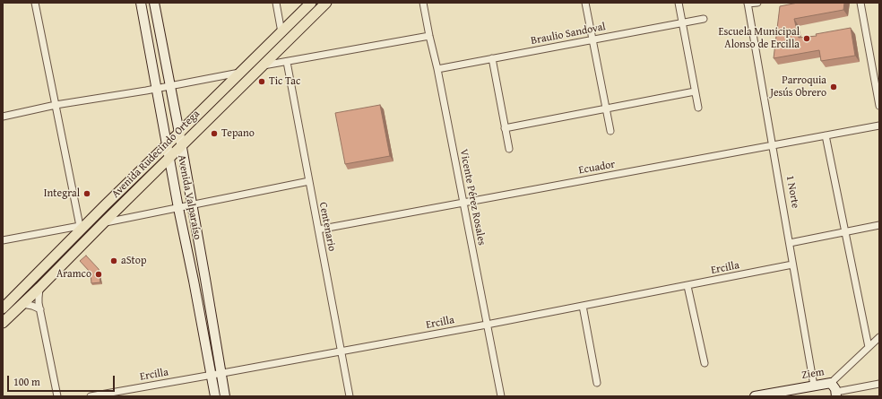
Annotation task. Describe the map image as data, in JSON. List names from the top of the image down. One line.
{"streets":{"main road":["Avenida Rudecindo Ortega","Avenida Valparaíso","Ziem"],"street":["Braulio Sandoval","Ecuador","1 Norte","Vicente Pérez Rosales","Centenario","Ercilla"]},"crossings":[["Braulio Sandoval","Vicente Pérez Rosales"],["Avenida Rudecindo Ortega","Avenida Valparaíso"],["Ecuador","1 Norte"],["Ecuador","Vicente Pérez Rosales"],["Ecuador","Centenario"],["1 Norte","Ercilla"],["1 Norte","Ziem"],["Avenida Valparaíso","Ercilla"],["Vicente Pérez Rosales","Ercilla"],["Centenario","Ercilla"]],"places":["Escuela Municipal Alonso de Ercilla","Tic Tac","Parroquia Jesús Obrero","Tepano","Integral","aStop","Aramco"],"scale_bar":"100 m"}
